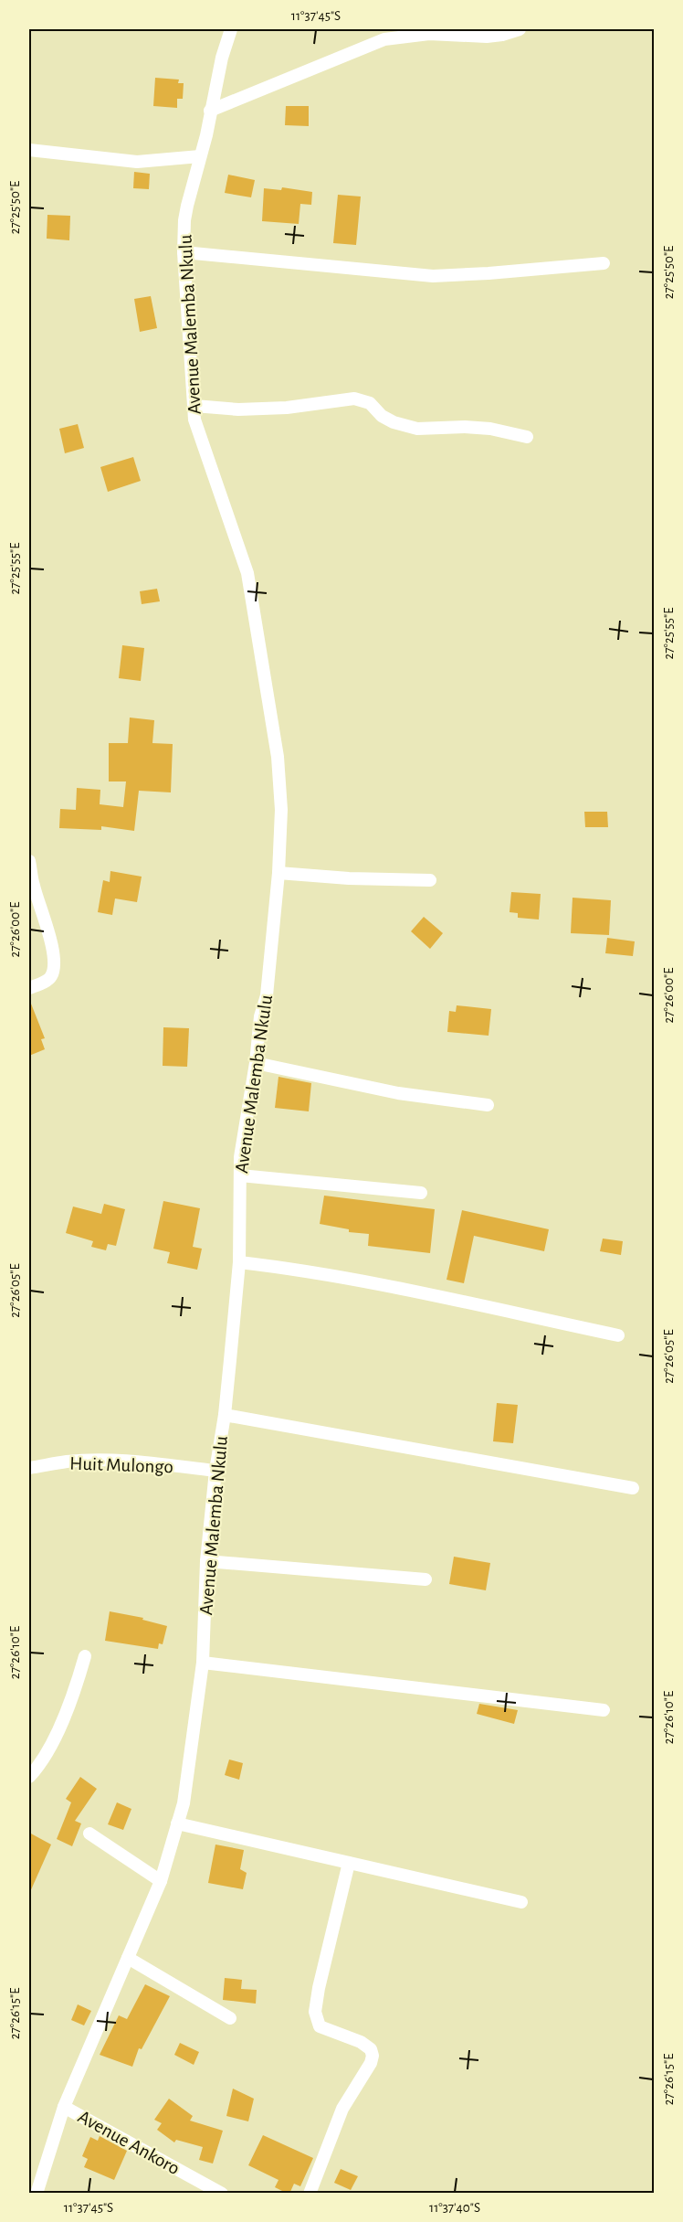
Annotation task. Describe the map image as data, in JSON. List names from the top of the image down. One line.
{"streets":{"street":["Avenue Malemba Nkulu","Huit Mulongo","Avenue Ankoro"]},"crossings":[["Avenue Malemba Nkulu","Huit Mulongo"],["Avenue Malemba Nkulu","Avenue Ankoro"]],"coordinates":["11°37'45\"S","27°25'50\"E","27°25'55\"E","27°26'00\"E","27°26'05\"E","27°26'10\"E","27°26'15\"E","11°37'40\"S"]}
